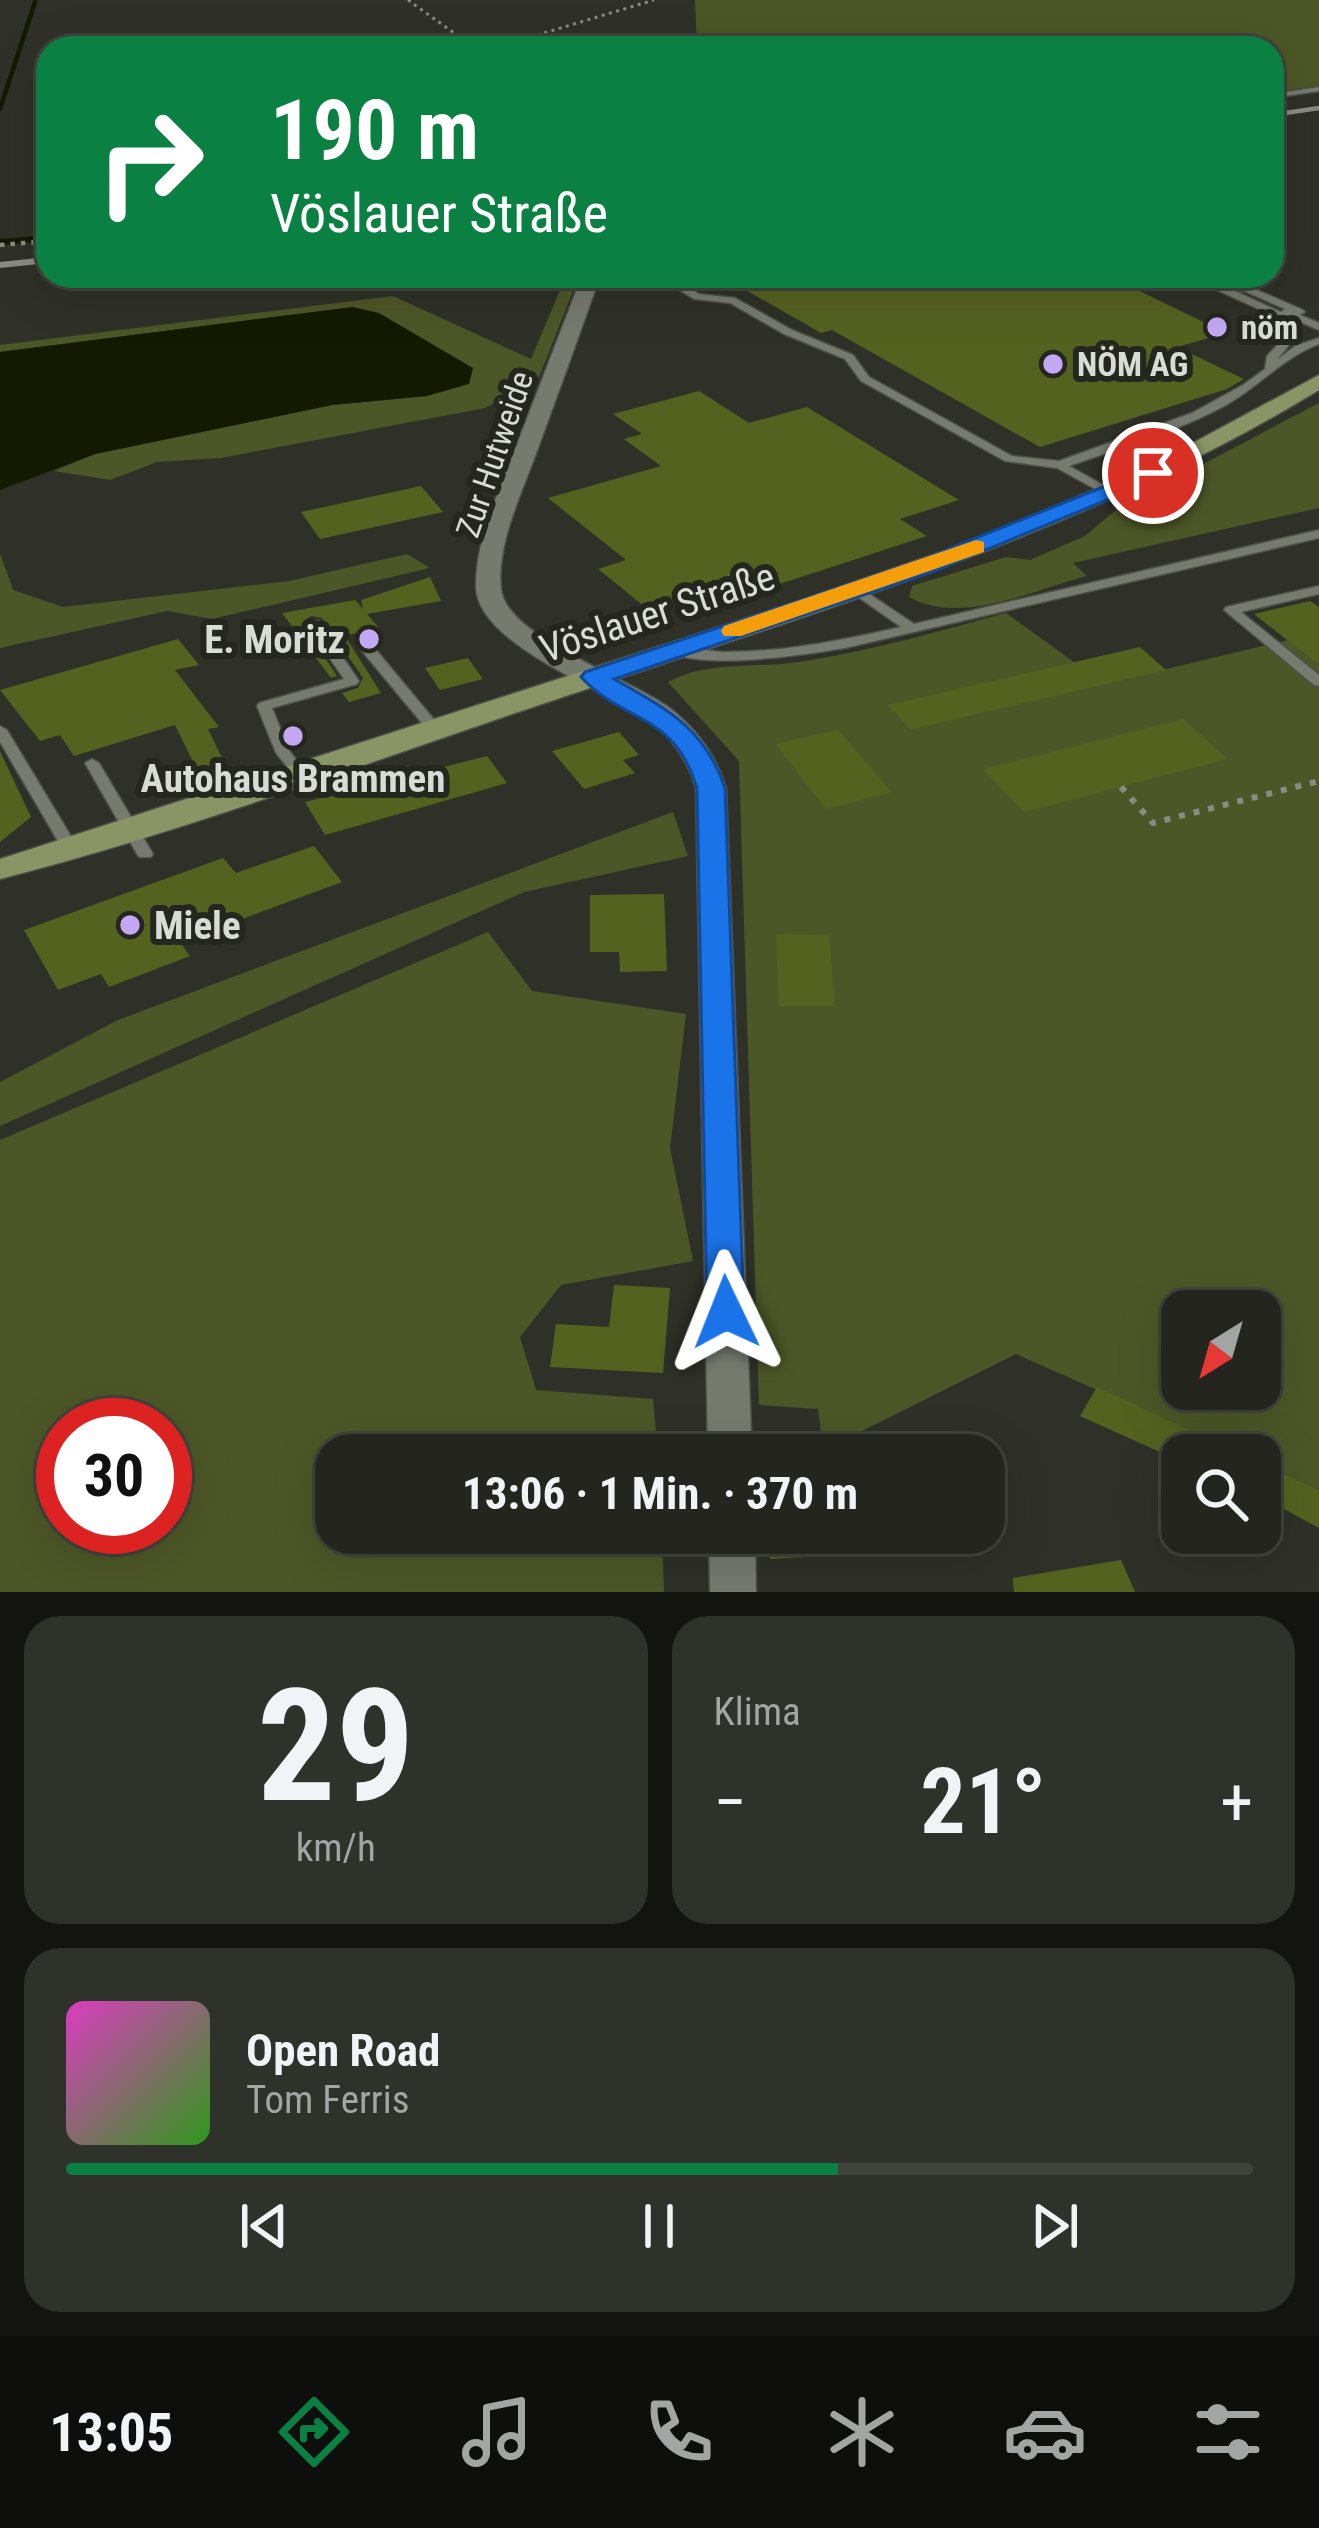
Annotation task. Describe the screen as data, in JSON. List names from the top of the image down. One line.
{"streets":{"main road":["Vöslauer Straße"],"street":["Zur Hutweide"]},"crossings":[["Zur Hutweide","Vöslauer Straße"]],"places":["nöm","NÖM AG","E. Moritz","Autohaus Brammen","Miele"],"north":"bottom left","page":{"turn":["190 m","Vöslauer Straße"],"limit":"30","trip":"13:06 · 1 Min. · 370 m","tile":[["29","km/h"],"Klima"],"heat":["−","21°","+"],"song":["Open Road","Tom Ferris"],"tabs":"13:05"}}
